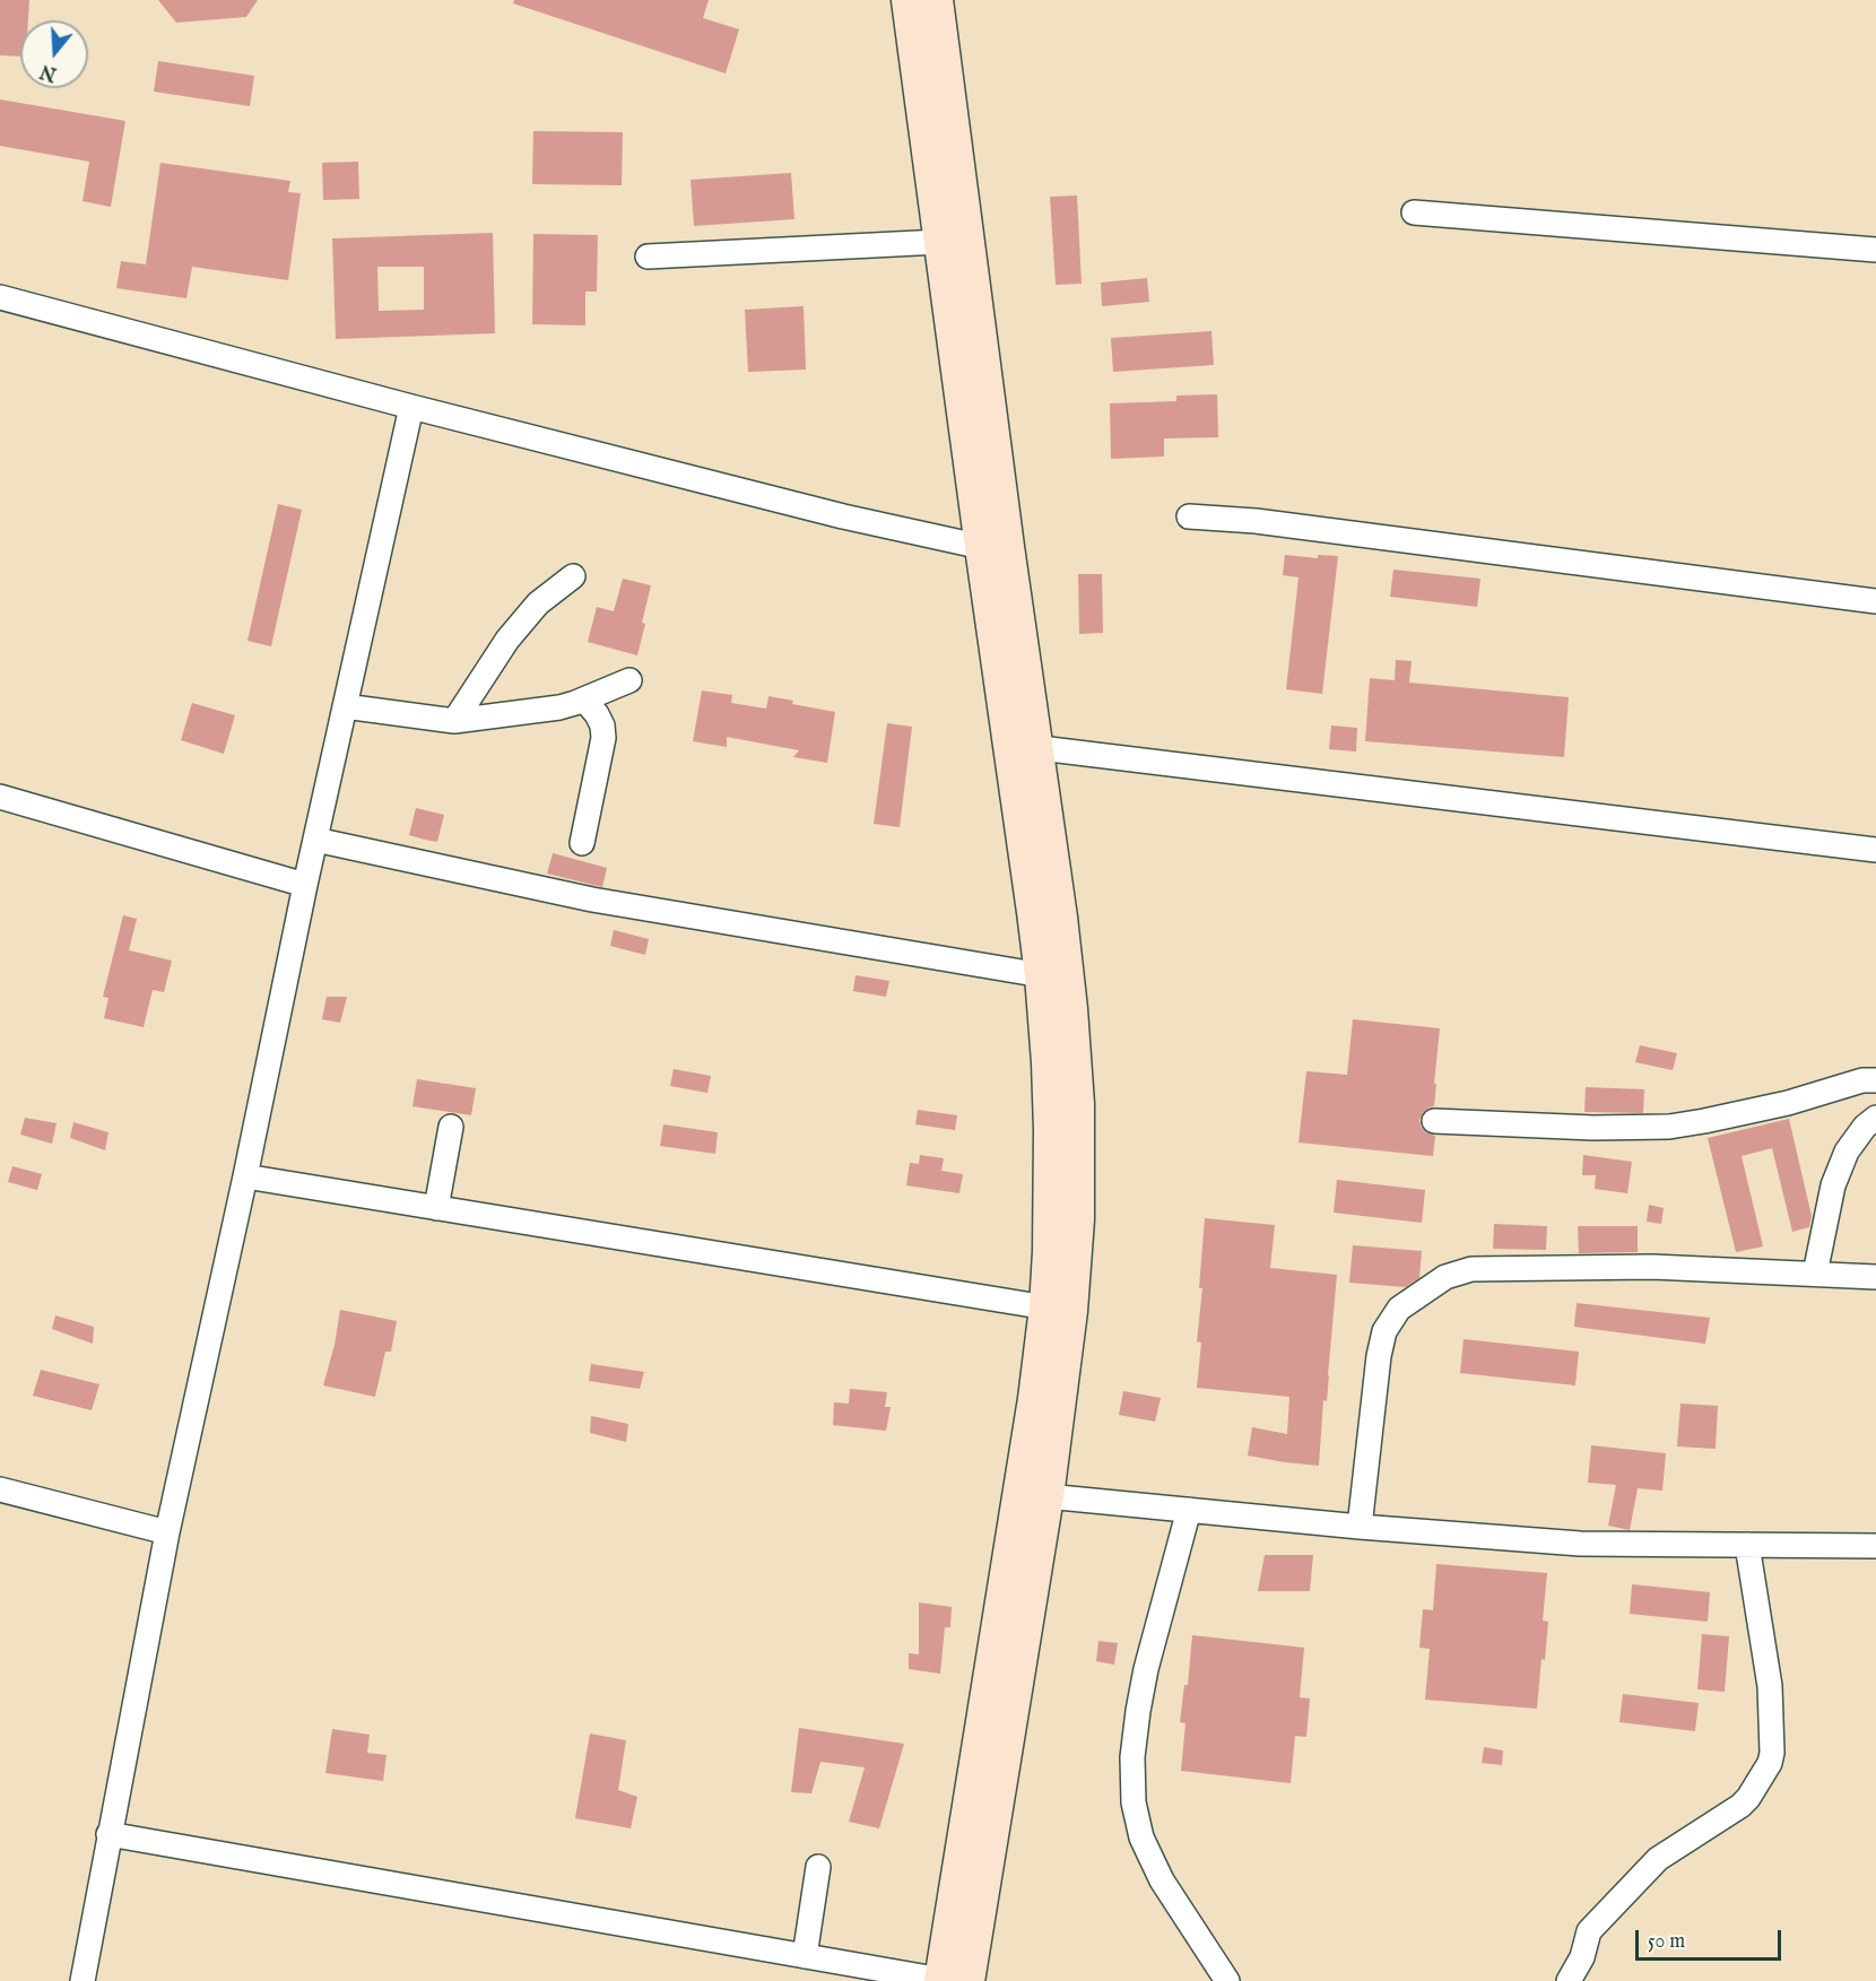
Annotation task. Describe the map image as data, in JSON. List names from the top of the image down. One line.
{"scale_bar":"50 m","north":"bottom"}
